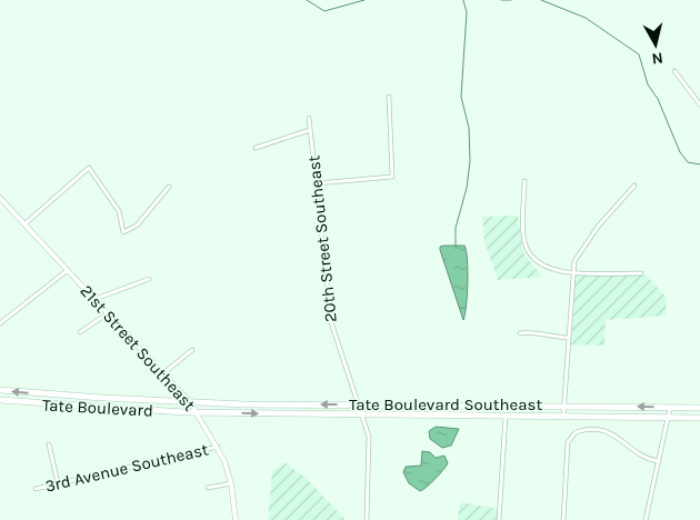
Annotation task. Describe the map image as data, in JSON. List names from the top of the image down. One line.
{"streets":{"main road":["Tate Boulevard Southeast","Tate Boulevard"],"street":["20th Street Southeast","21st Street Southeast","3rd Avenue Southeast"]},"crossings":[["20th Street Southeast","Tate Boulevard Southeast"],["21st Street Southeast","Tate Boulevard Southeast"],["21st Street Southeast","Tate Boulevard"],["21st Street Southeast","3rd Avenue Southeast"],["Tate Boulevard Southeast","Tate Boulevard"]],"north":"bottom"}
